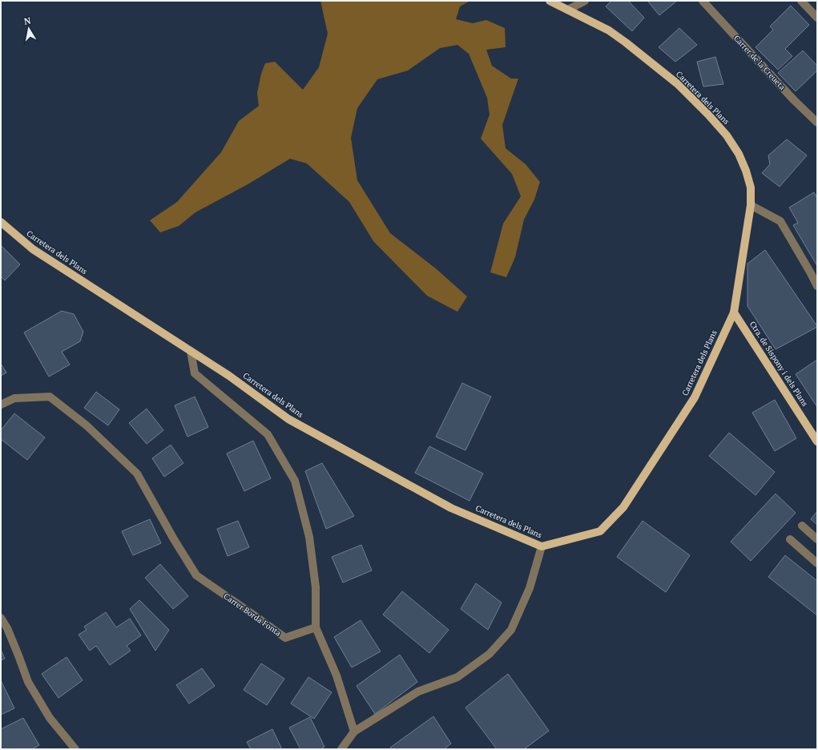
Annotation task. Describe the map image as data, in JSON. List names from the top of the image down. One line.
{"streets":{"main road":["Carretera dels Plans","Ctra. de Sispony i dels Plans"],"street":["Carrer de la Creueta","Carrer Borda Fonta"]},"crossings":[["Carretera dels Plans","Ctra. de Sispony i dels Plans"]],"north":"top"}
